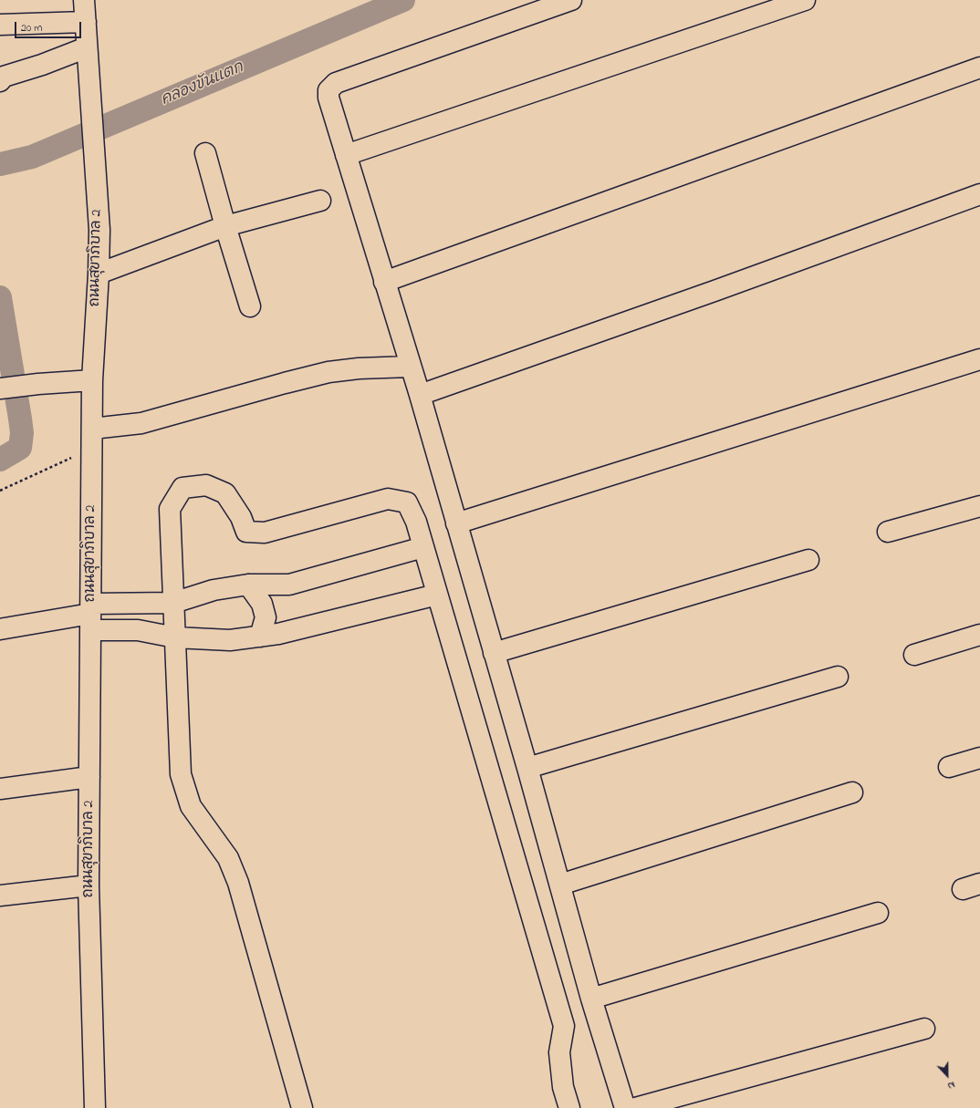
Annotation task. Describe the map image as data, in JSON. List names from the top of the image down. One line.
{"streets":{"street":["ถนนสุขาภิบาล 2"]},"water":["คลองขันแตก"],"scale_bar":"20 m","north":"bottom"}
